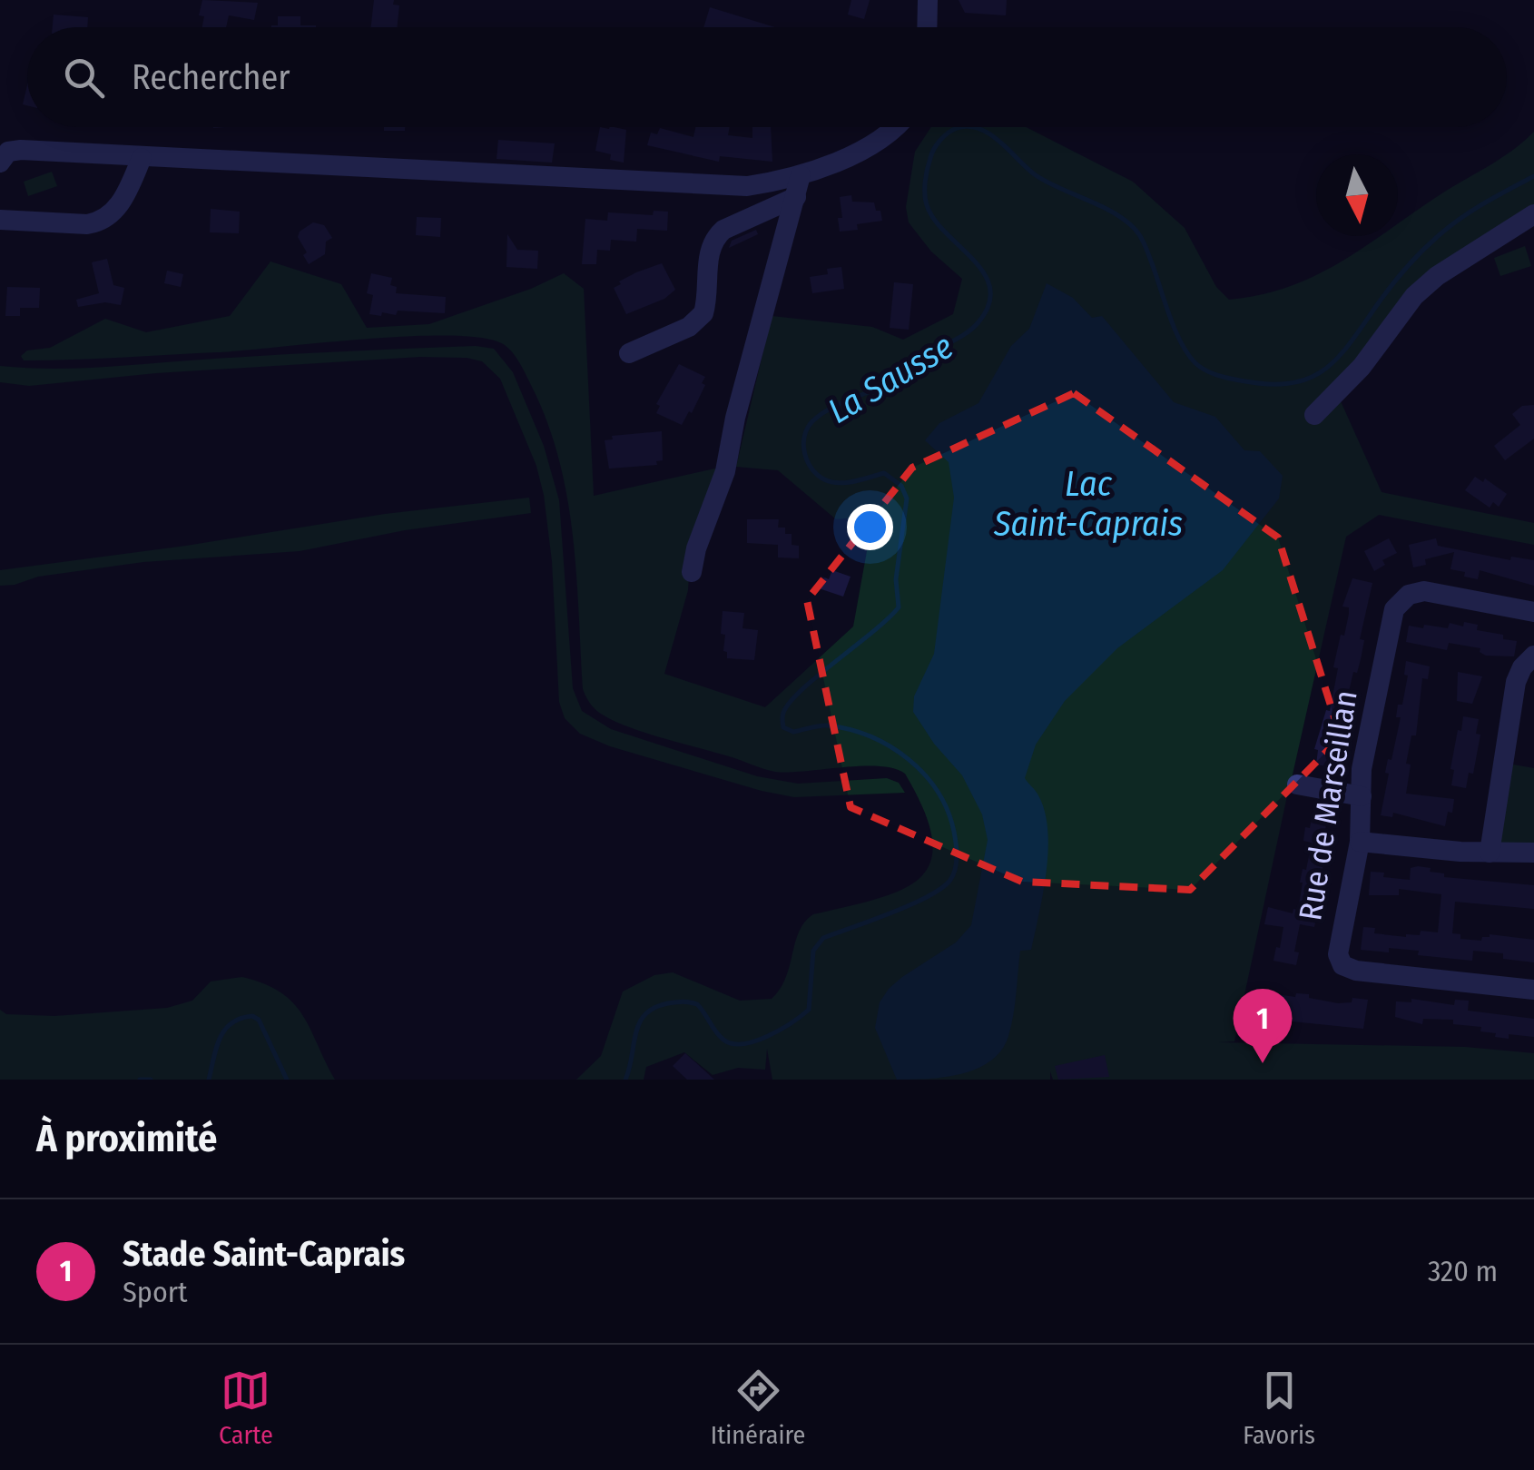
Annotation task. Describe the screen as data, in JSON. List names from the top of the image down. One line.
{"streets":{"street":["Rue de Marseillan"]},"water":["La Sausse","Lac Saint-Caprais"],"north":"bottom","page":{"search":"Rechercher","pins":"1","heading":"À proximité","list":[{"mark":"1","name":"Stade Saint-Caprais","note":"Sport","value":"320 m"}],"nav":["Carte","Itinéraire","Favoris"]}}
